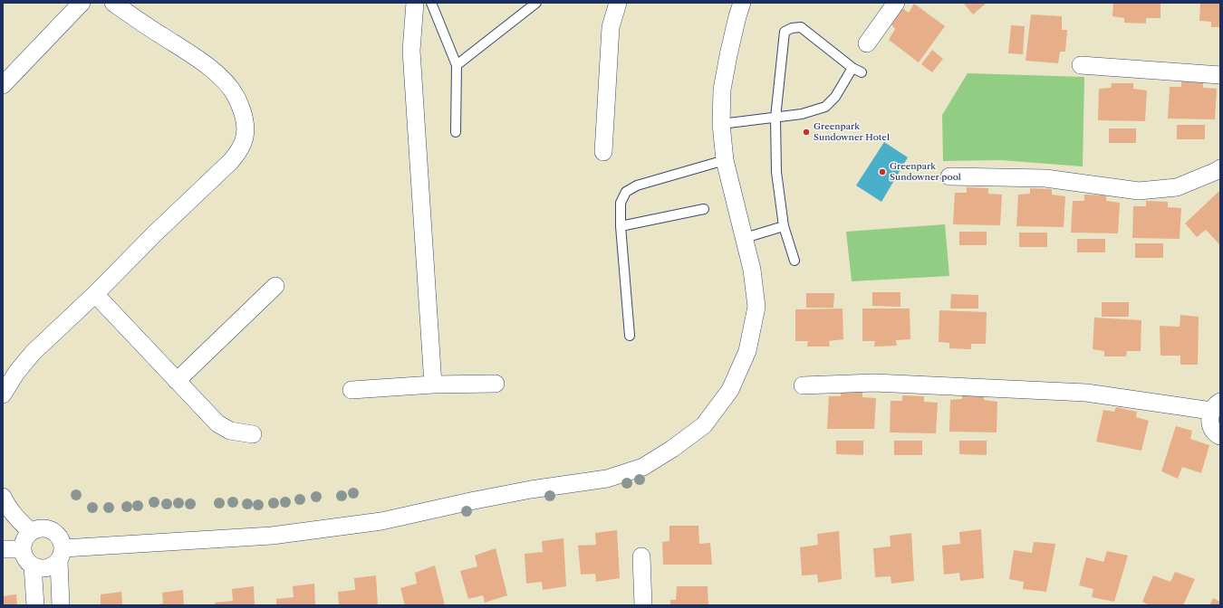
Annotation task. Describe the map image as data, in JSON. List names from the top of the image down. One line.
{"places":["Greenpark Sundowner Hotel","Greenpark Sundowner pool"]}
